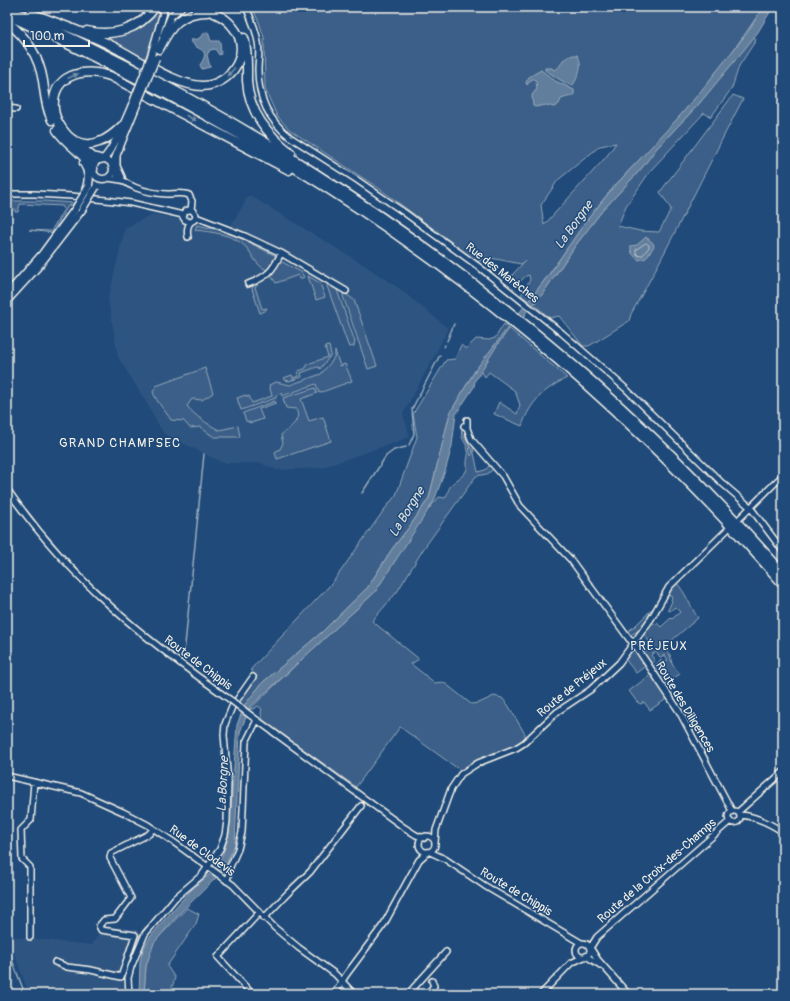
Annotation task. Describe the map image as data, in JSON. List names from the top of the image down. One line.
{"streets":{"street":["Rue des Marèches","Route de Chippis","Route de Préjeux","Route des Diligences","Rue de Clodevis","Route de la Croix-des-Champs"]},"crossings":[["Route de Chippis","Route de Préjeux"],["Route de Chippis","Route de la Croix-des-Champs"],["Route de Préjeux","Route des Diligences"],["Route des Diligences","Route de la Croix-des-Champs"]],"districts":["GRAND CHAMPSEC","PRÉJEUX"],"water":["La Borgne"],"scale_bar":"100 m"}
